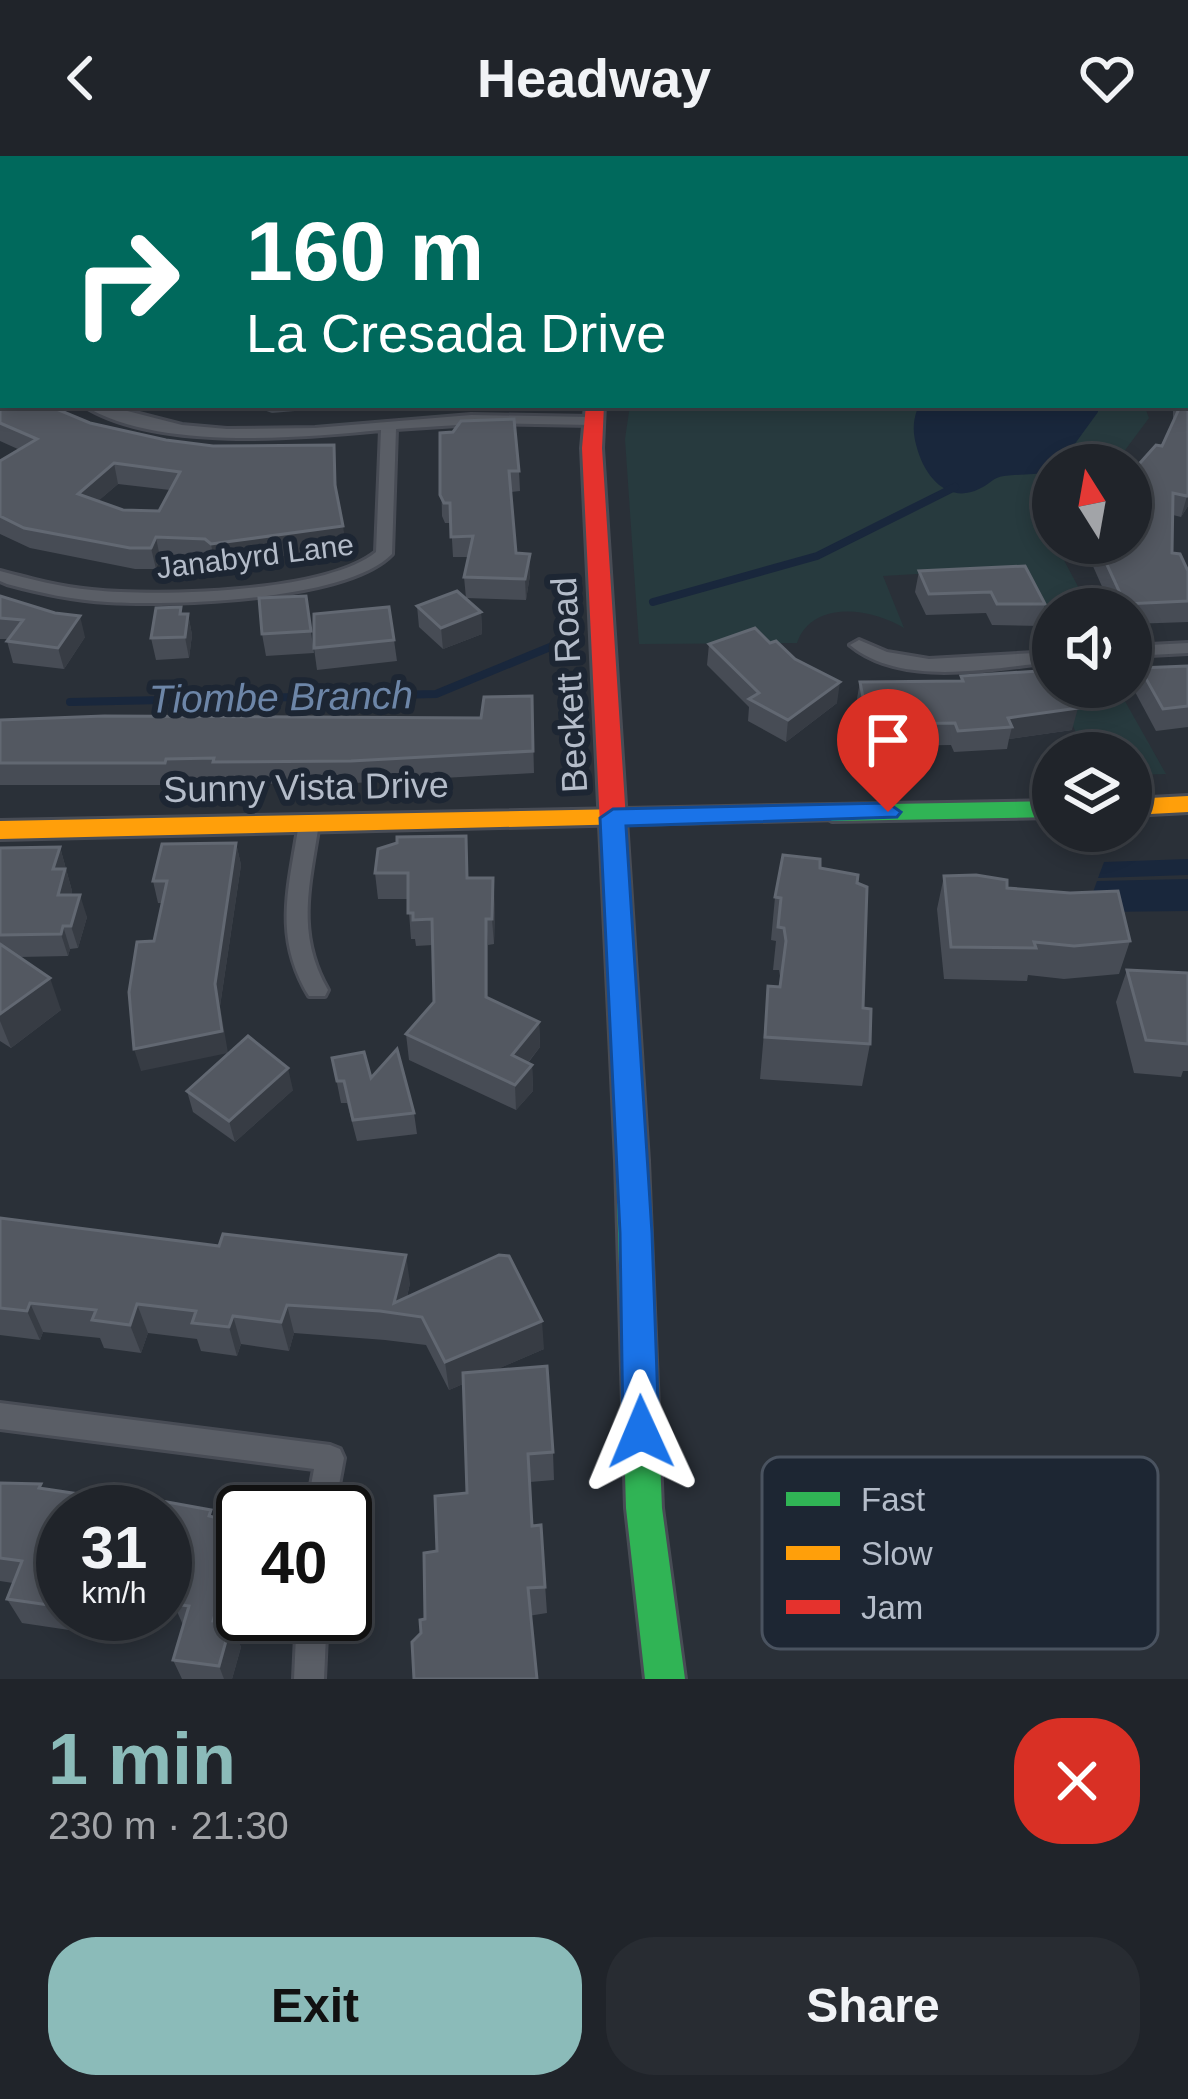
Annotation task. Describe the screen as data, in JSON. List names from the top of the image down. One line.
{"streets":{"street":["Janabyrd Lane","Beckett Road","Sunny Vista Drive"]},"crossings":[["Beckett Road","Sunny Vista Drive"]],"water":["Tiombe Branch"],"legend":["Fast","Slow","Jam"],"north":"top","page":{"header":"Headway","turn":["160 m","La Cresada Drive"],"speed":"31 km/h","limit":"40","heading":["1 min","230 m · 21:30"],"buttons":["Exit","Share"]}}
